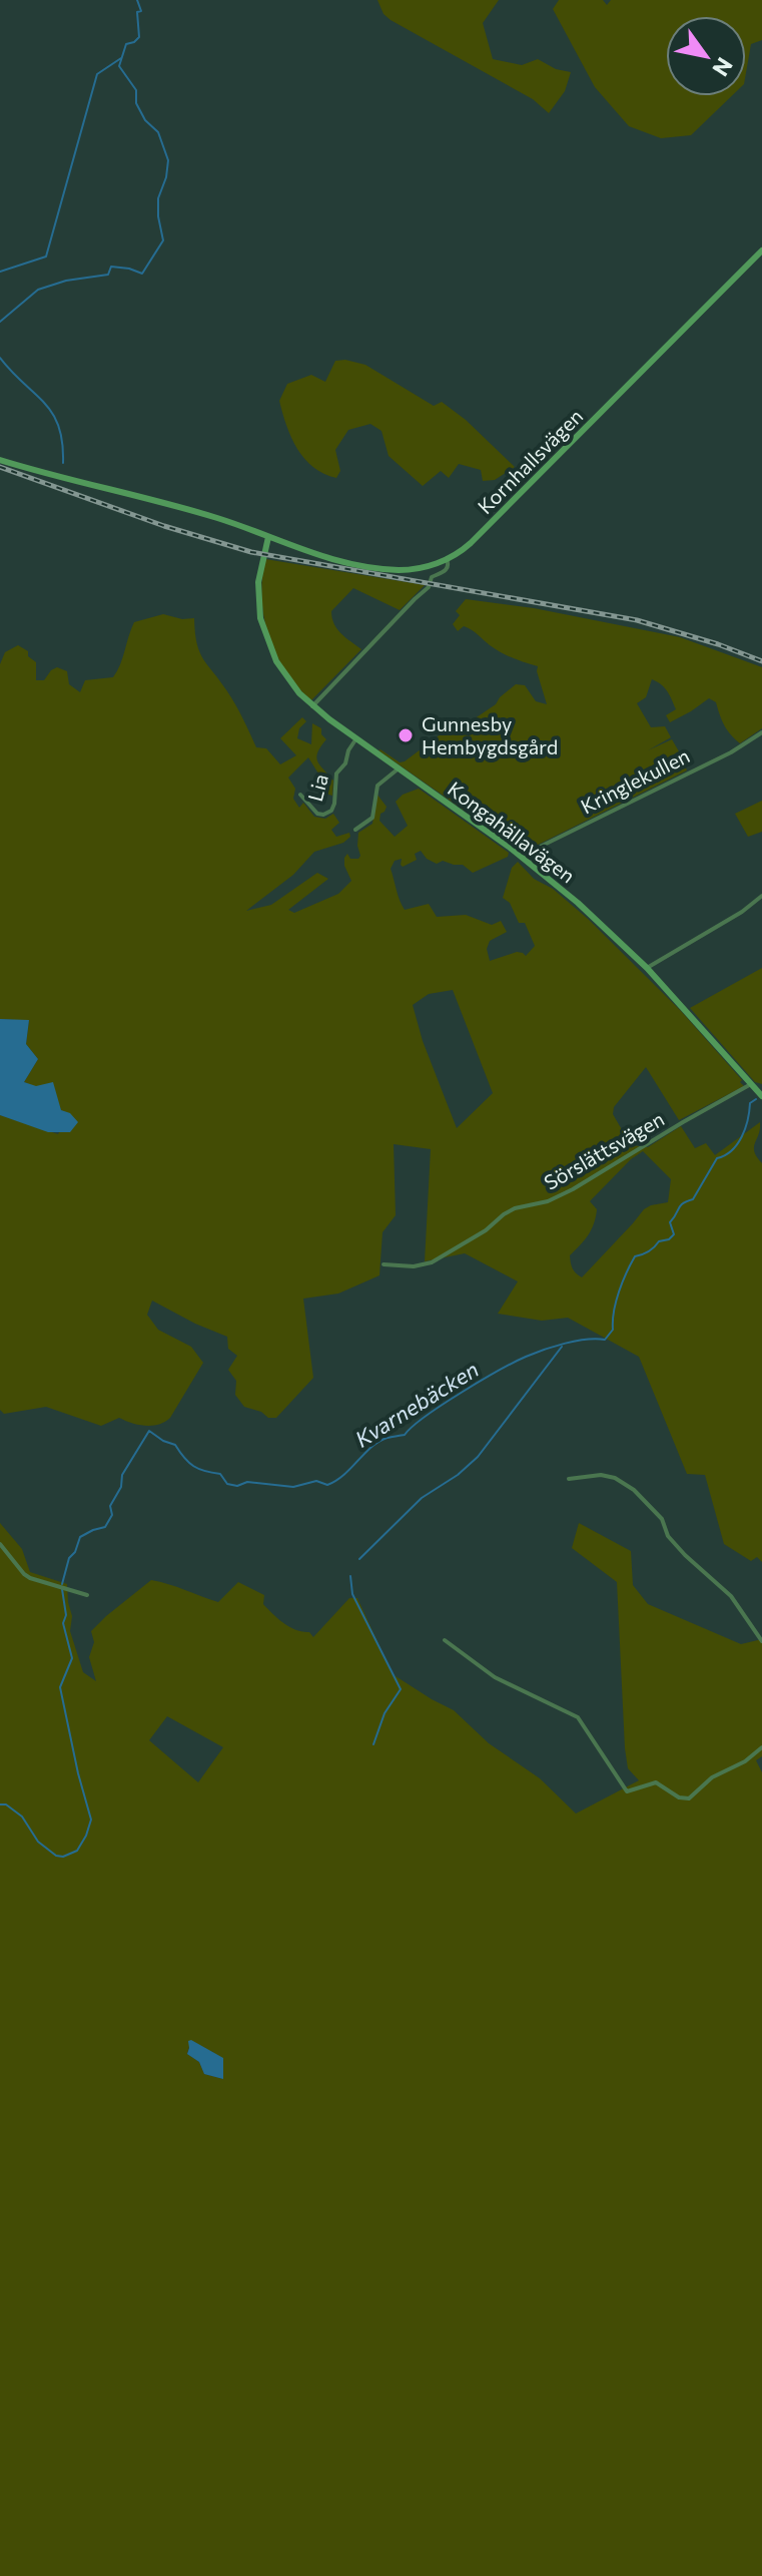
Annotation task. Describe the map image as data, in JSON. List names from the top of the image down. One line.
{"streets":{"main road":["Kornhallsvägen","Kongahällavägen"],"street":["Kringlekullen","Lia","Sörslättsvägen"]},"crossings":[["Kornhallsvägen","Kongahällavägen"],["Kringlekullen","Kongahällavägen"],["Lia","Kongahällavägen"],["Kongahällavägen","Sörslättsvägen"]],"water":["Kvarnebäcken"],"places":["Gunnesby Hembygdsgård"],"north":"bottom right"}
